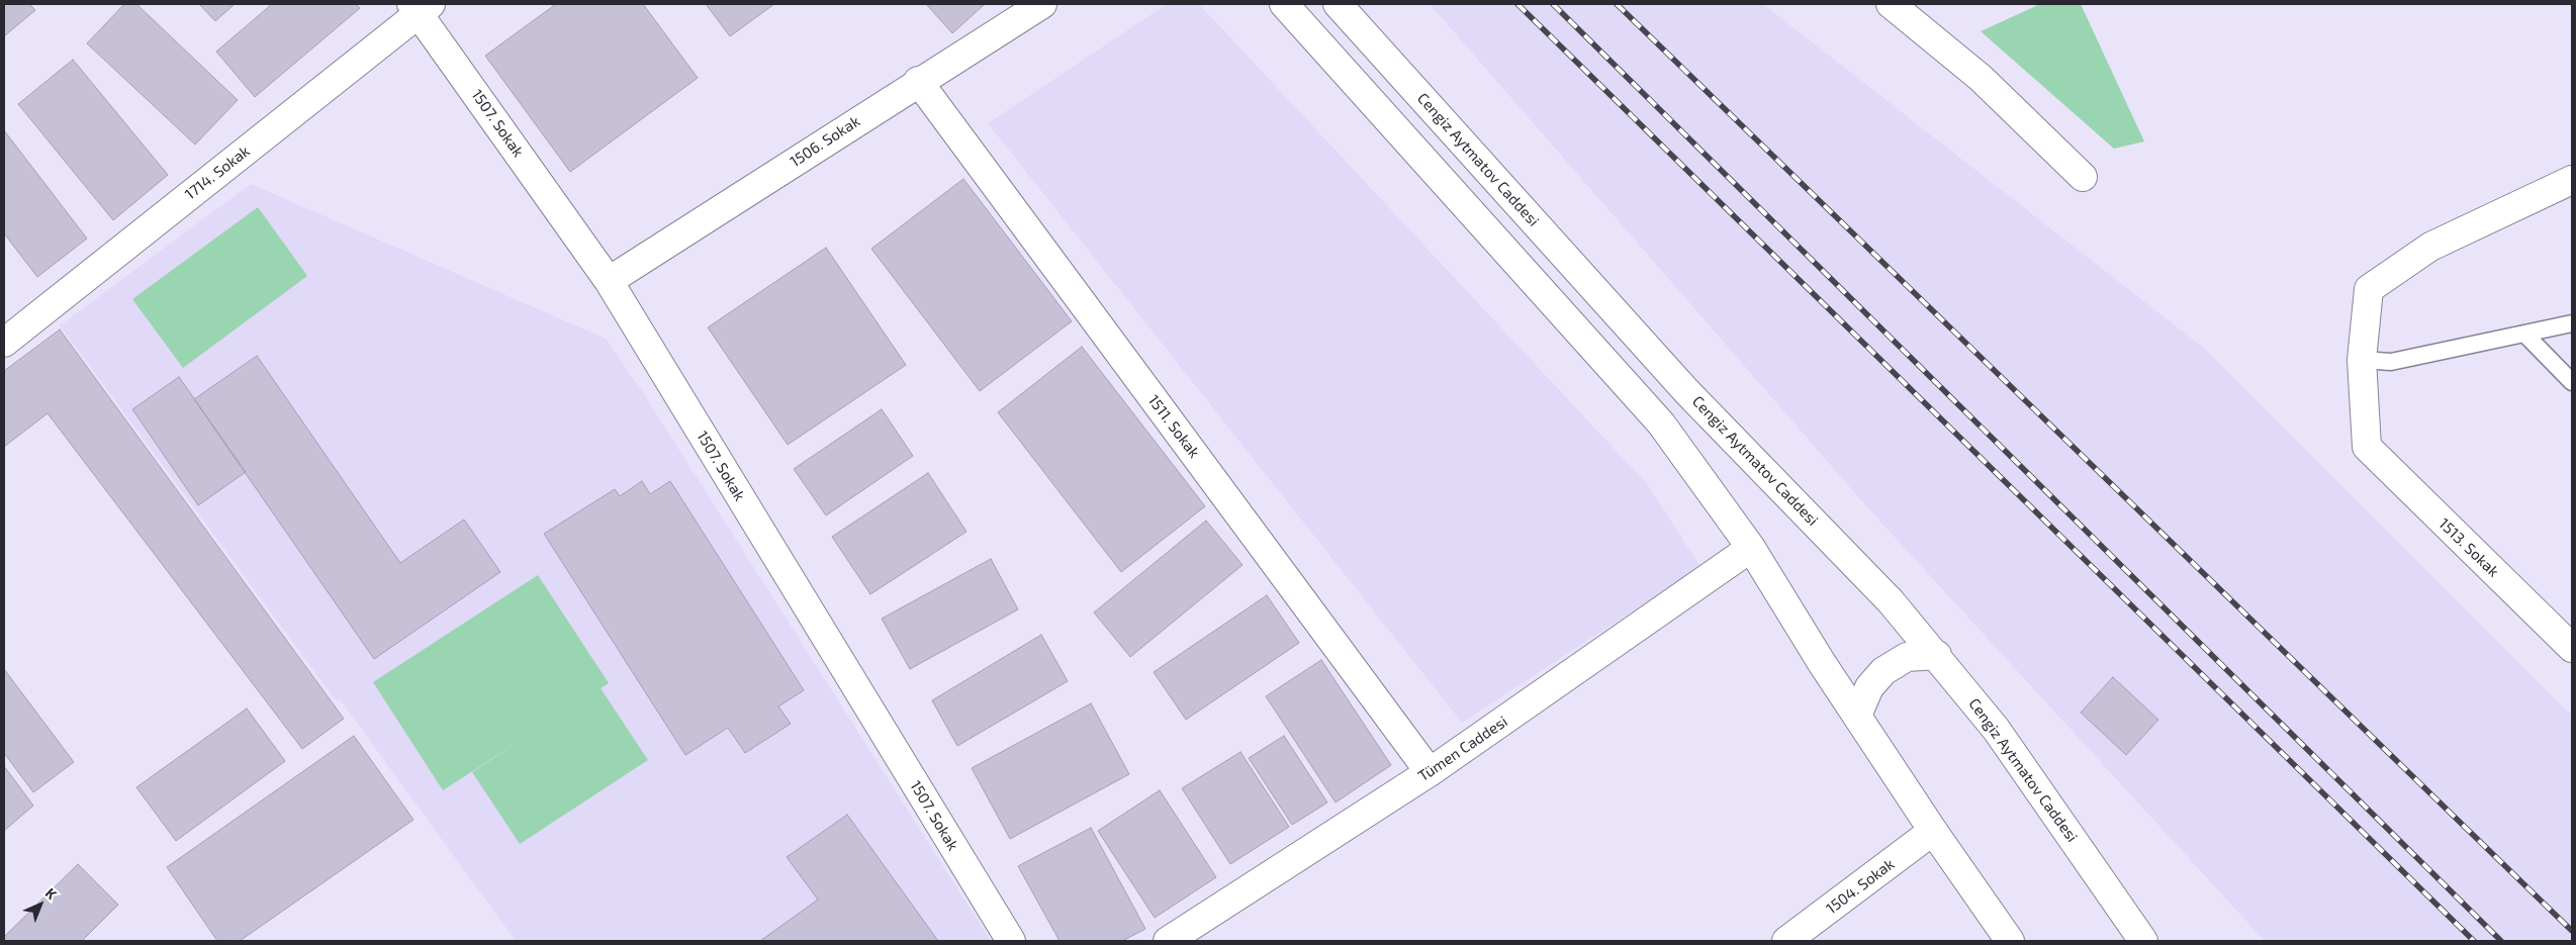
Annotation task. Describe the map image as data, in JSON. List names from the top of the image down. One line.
{"streets":{"street":["1507. Sokak","1506. Sokak","Cengiz Aytmatov Caddesi","1714. Sokak","1511. Sokak","1513. Sokak","Tümen Caddesi","1504. Sokak"]},"crossings":[["1507. Sokak","1506. Sokak"],["1507. Sokak","1714. Sokak"],["1506. Sokak","1511. Sokak"],["1511. Sokak","Tümen Caddesi"]],"north":"top right"}
